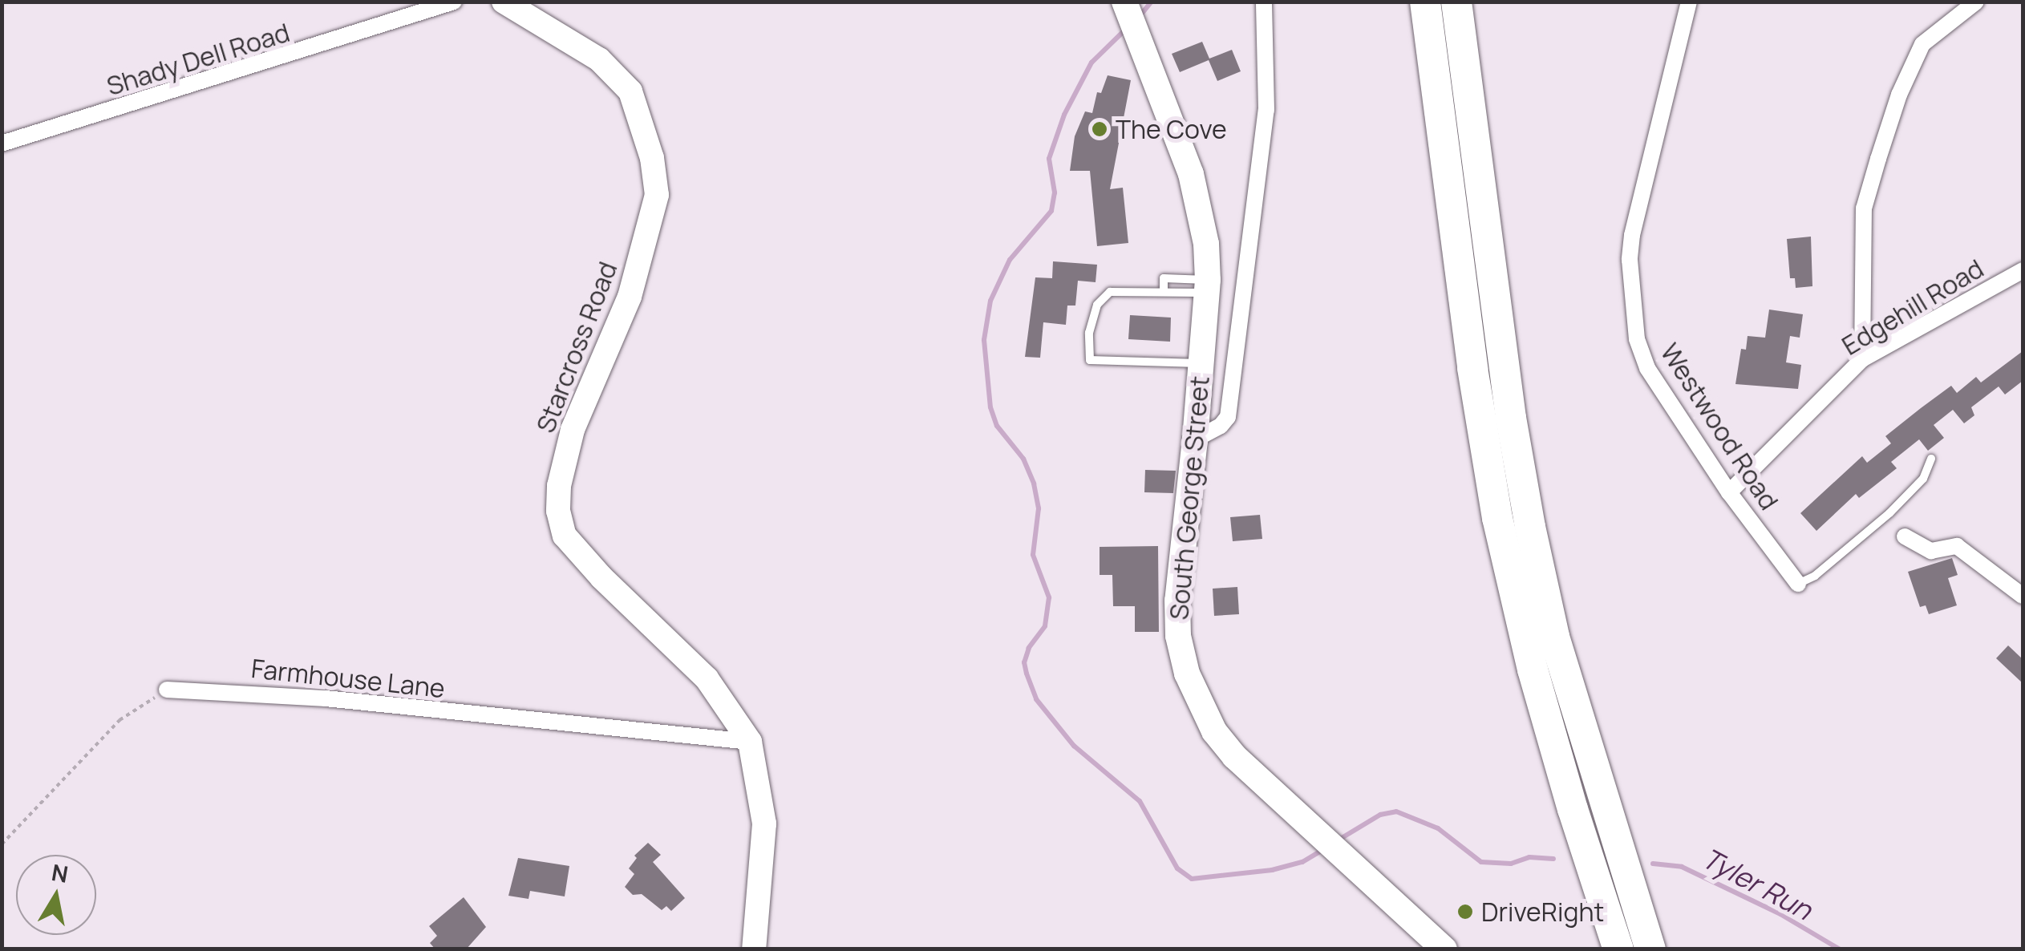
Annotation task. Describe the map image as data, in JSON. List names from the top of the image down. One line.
{"streets":{"main road":["South George Street"],"street":["Shady Dell Road","Edgehill Road","Starcross Road","Westwood Road","Farmhouse Lane"]},"crossings":[["Edgehill Road","Westwood Road"],["Starcross Road","Farmhouse Lane"]],"water":["Tyler Run"],"places":["The Cove","DriveRight"],"north":"top"}
